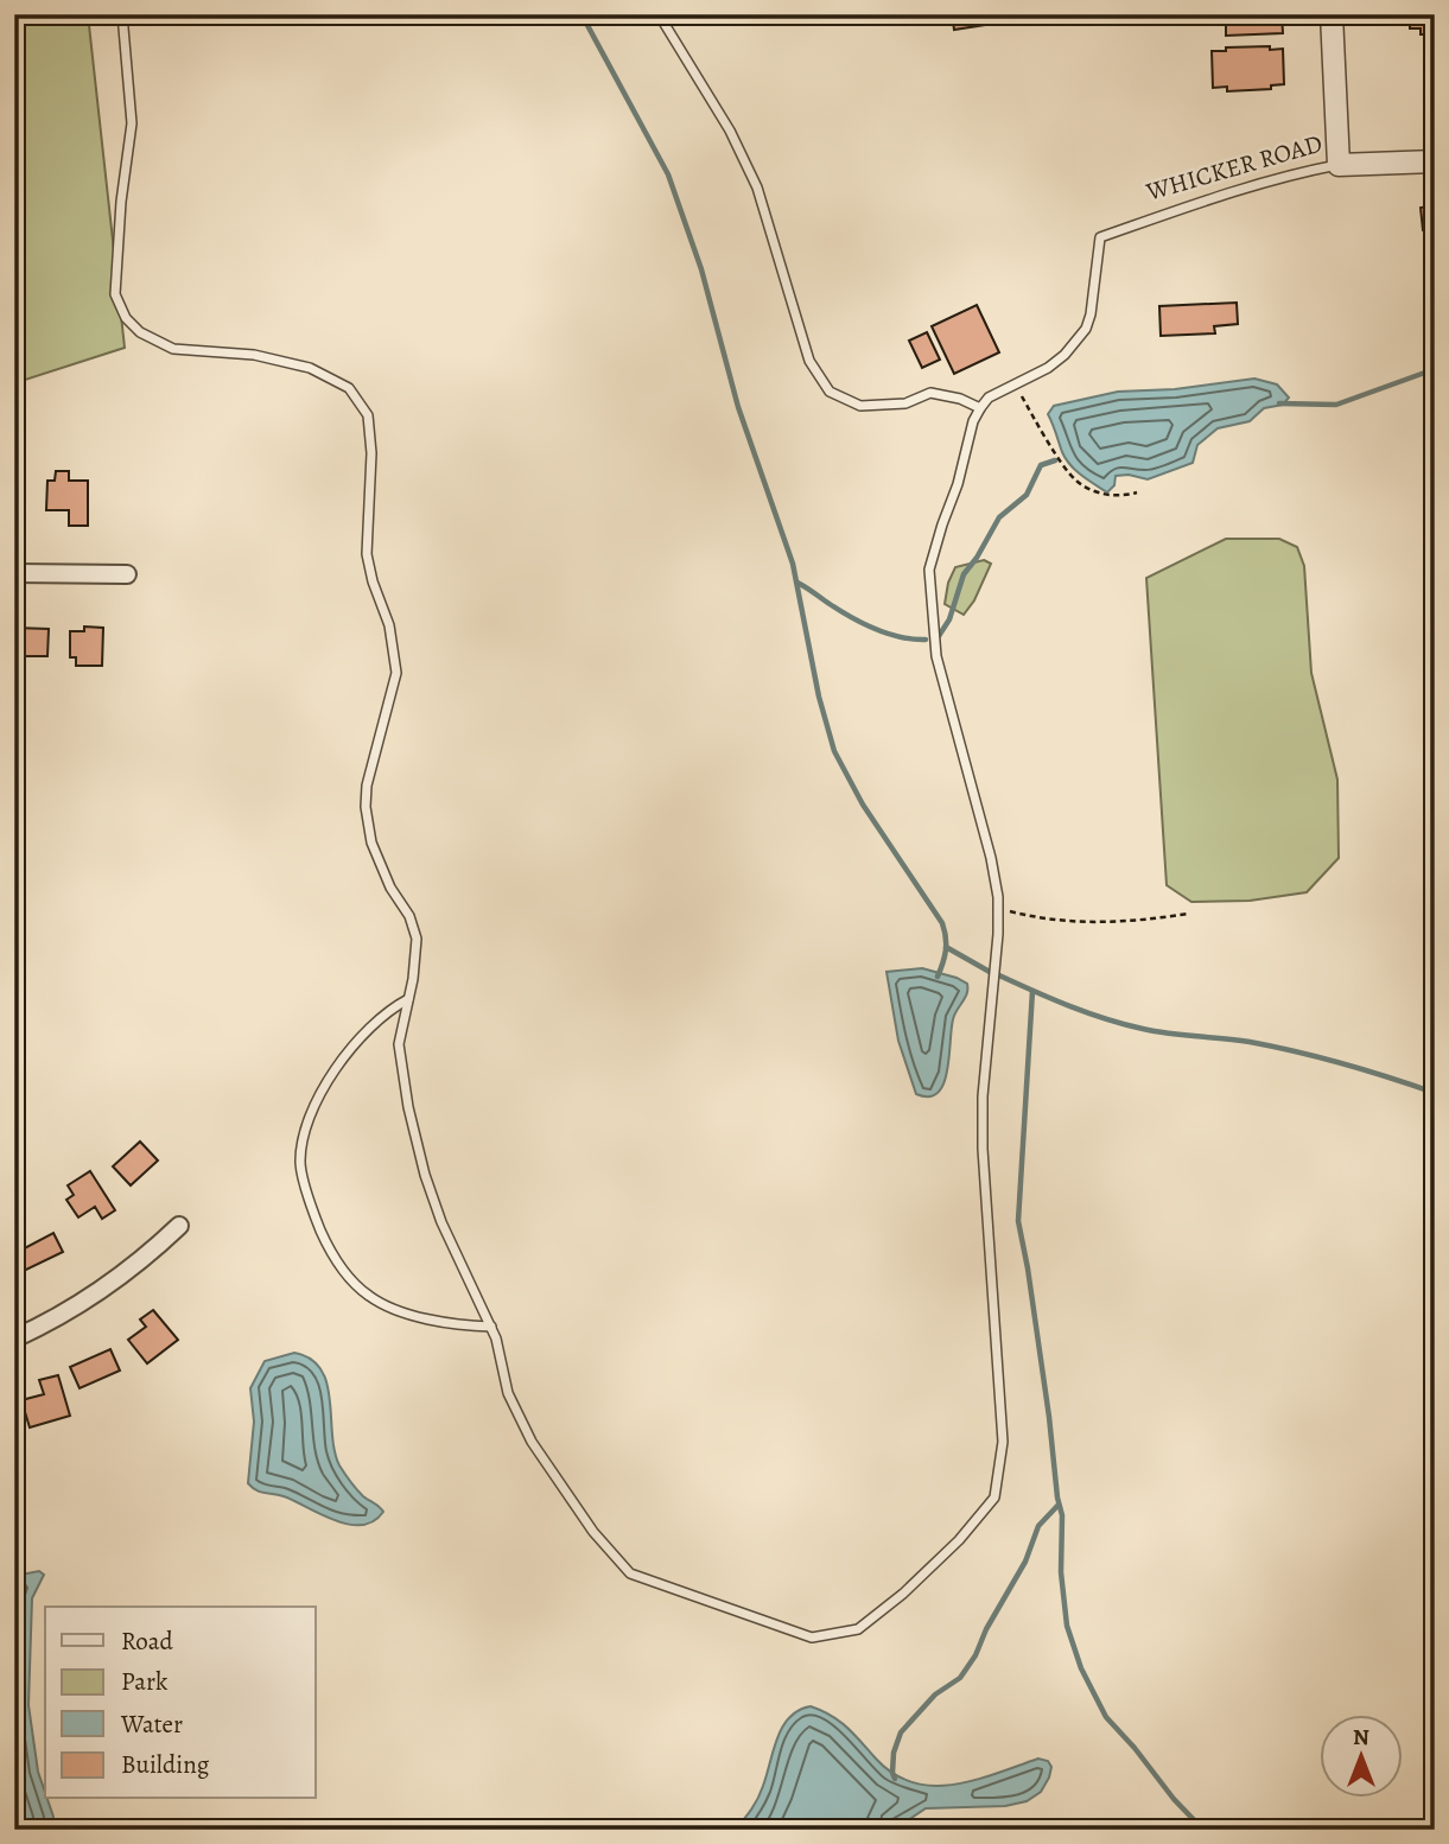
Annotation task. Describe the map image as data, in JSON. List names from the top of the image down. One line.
{"streets":{"street":["WHICKER ROAD"]},"legend":["Road","Park","Water","Building"],"north":"top"}
